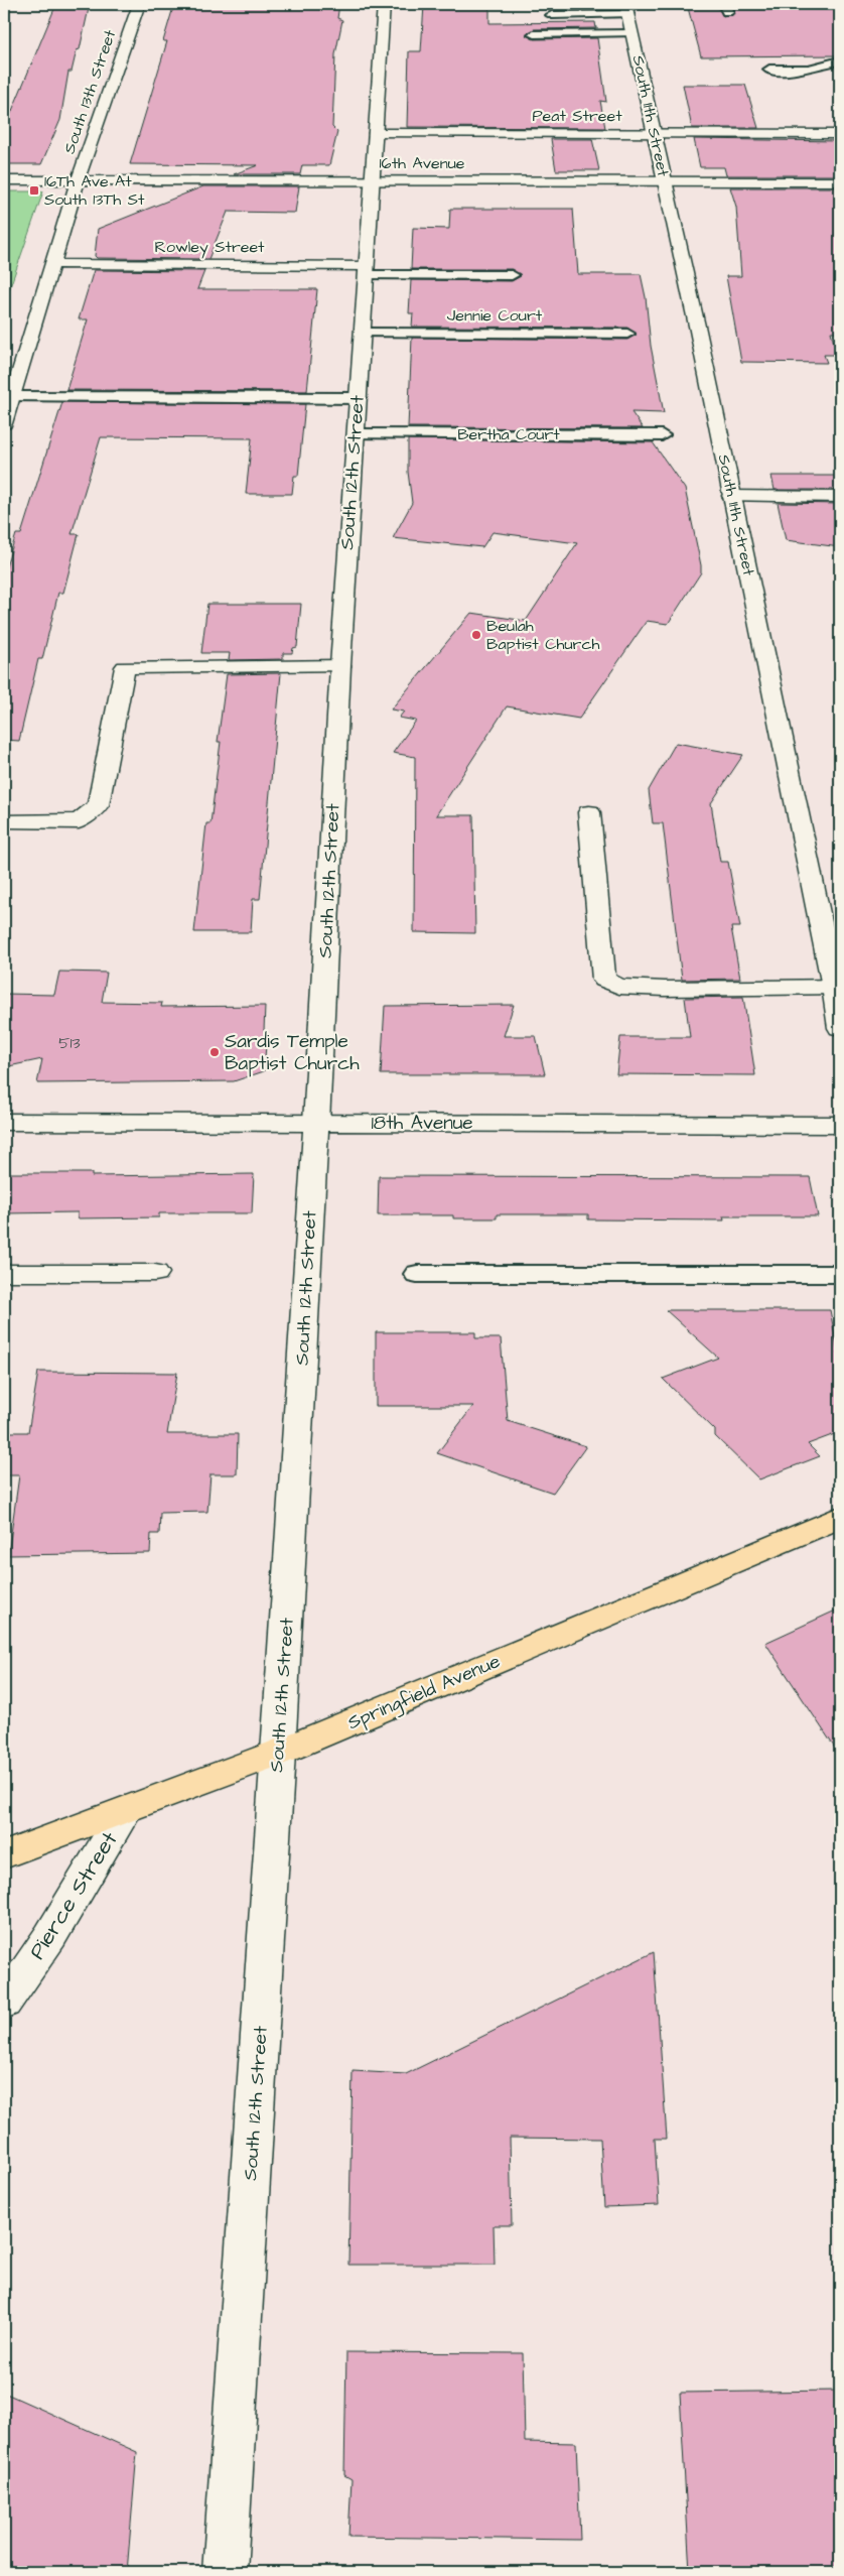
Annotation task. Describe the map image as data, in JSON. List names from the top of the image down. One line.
{"streets":{"main road":["Springfield Avenue"],"street":["South 13th Street","Peat Street","South 11th Street","16th Avenue","Rowley Street","South 12th Street","18th Avenue","Pierce Street"],"lane":["Jennie Court","Bertha Court"]},"crossings":[["South 13th Street","16th Avenue"],["South 13th Street","Rowley Street"],["Peat Street","South 11th Street"],["Peat Street","South 12th Street"],["South 11th Street","16th Avenue"],["16th Avenue","South 12th Street"],["Rowley Street","South 12th Street"],["Jennie Court","South 12th Street"],["Bertha Court","South 12th Street"],["South 12th Street","18th Avenue"],["South 12th Street","Springfield Avenue"],["Springfield Avenue","Pierce Street"]],"places":{"transit":["16Th Ave At South 13Th St"],"other":["Beulah Baptist Church","Sardis Temple Baptist Church"]},"house_numbers":["513"]}
